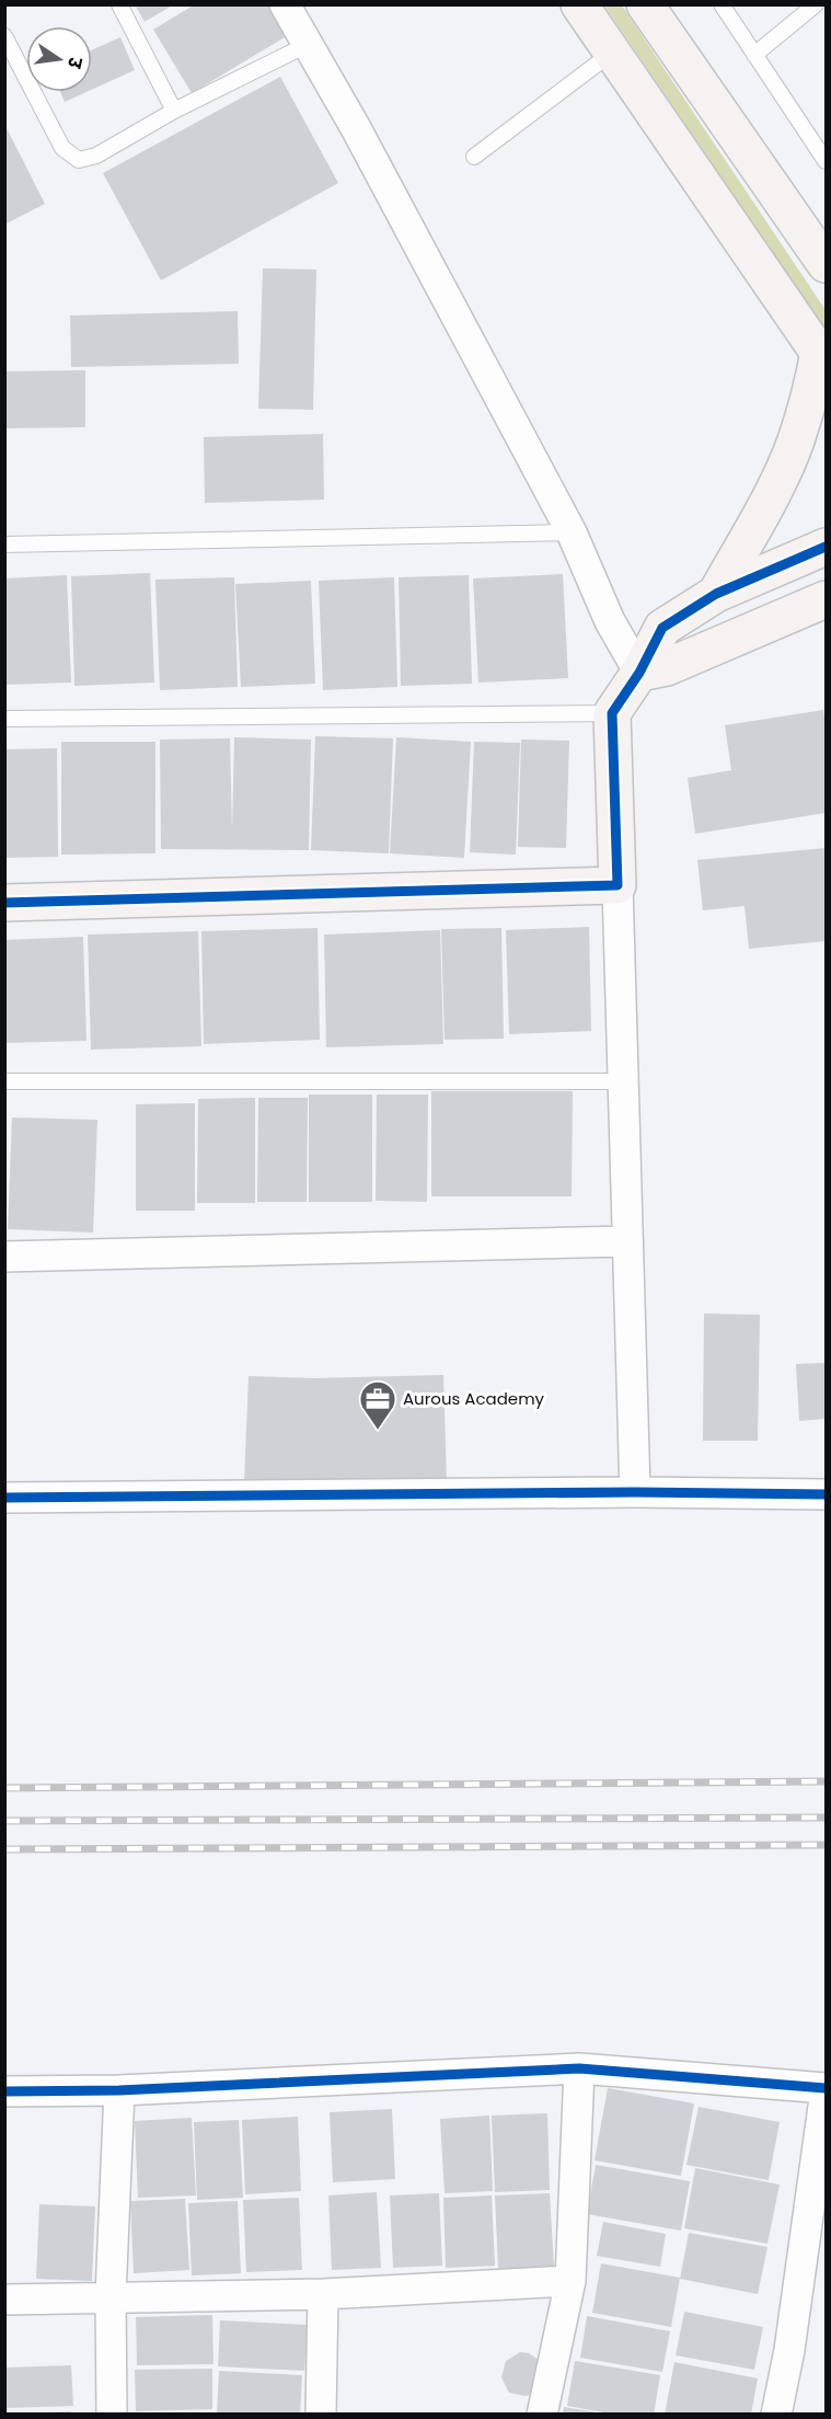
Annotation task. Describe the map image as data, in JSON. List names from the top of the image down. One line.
{"places":{"office":["Aurous Academy"]},"north":"right"}
